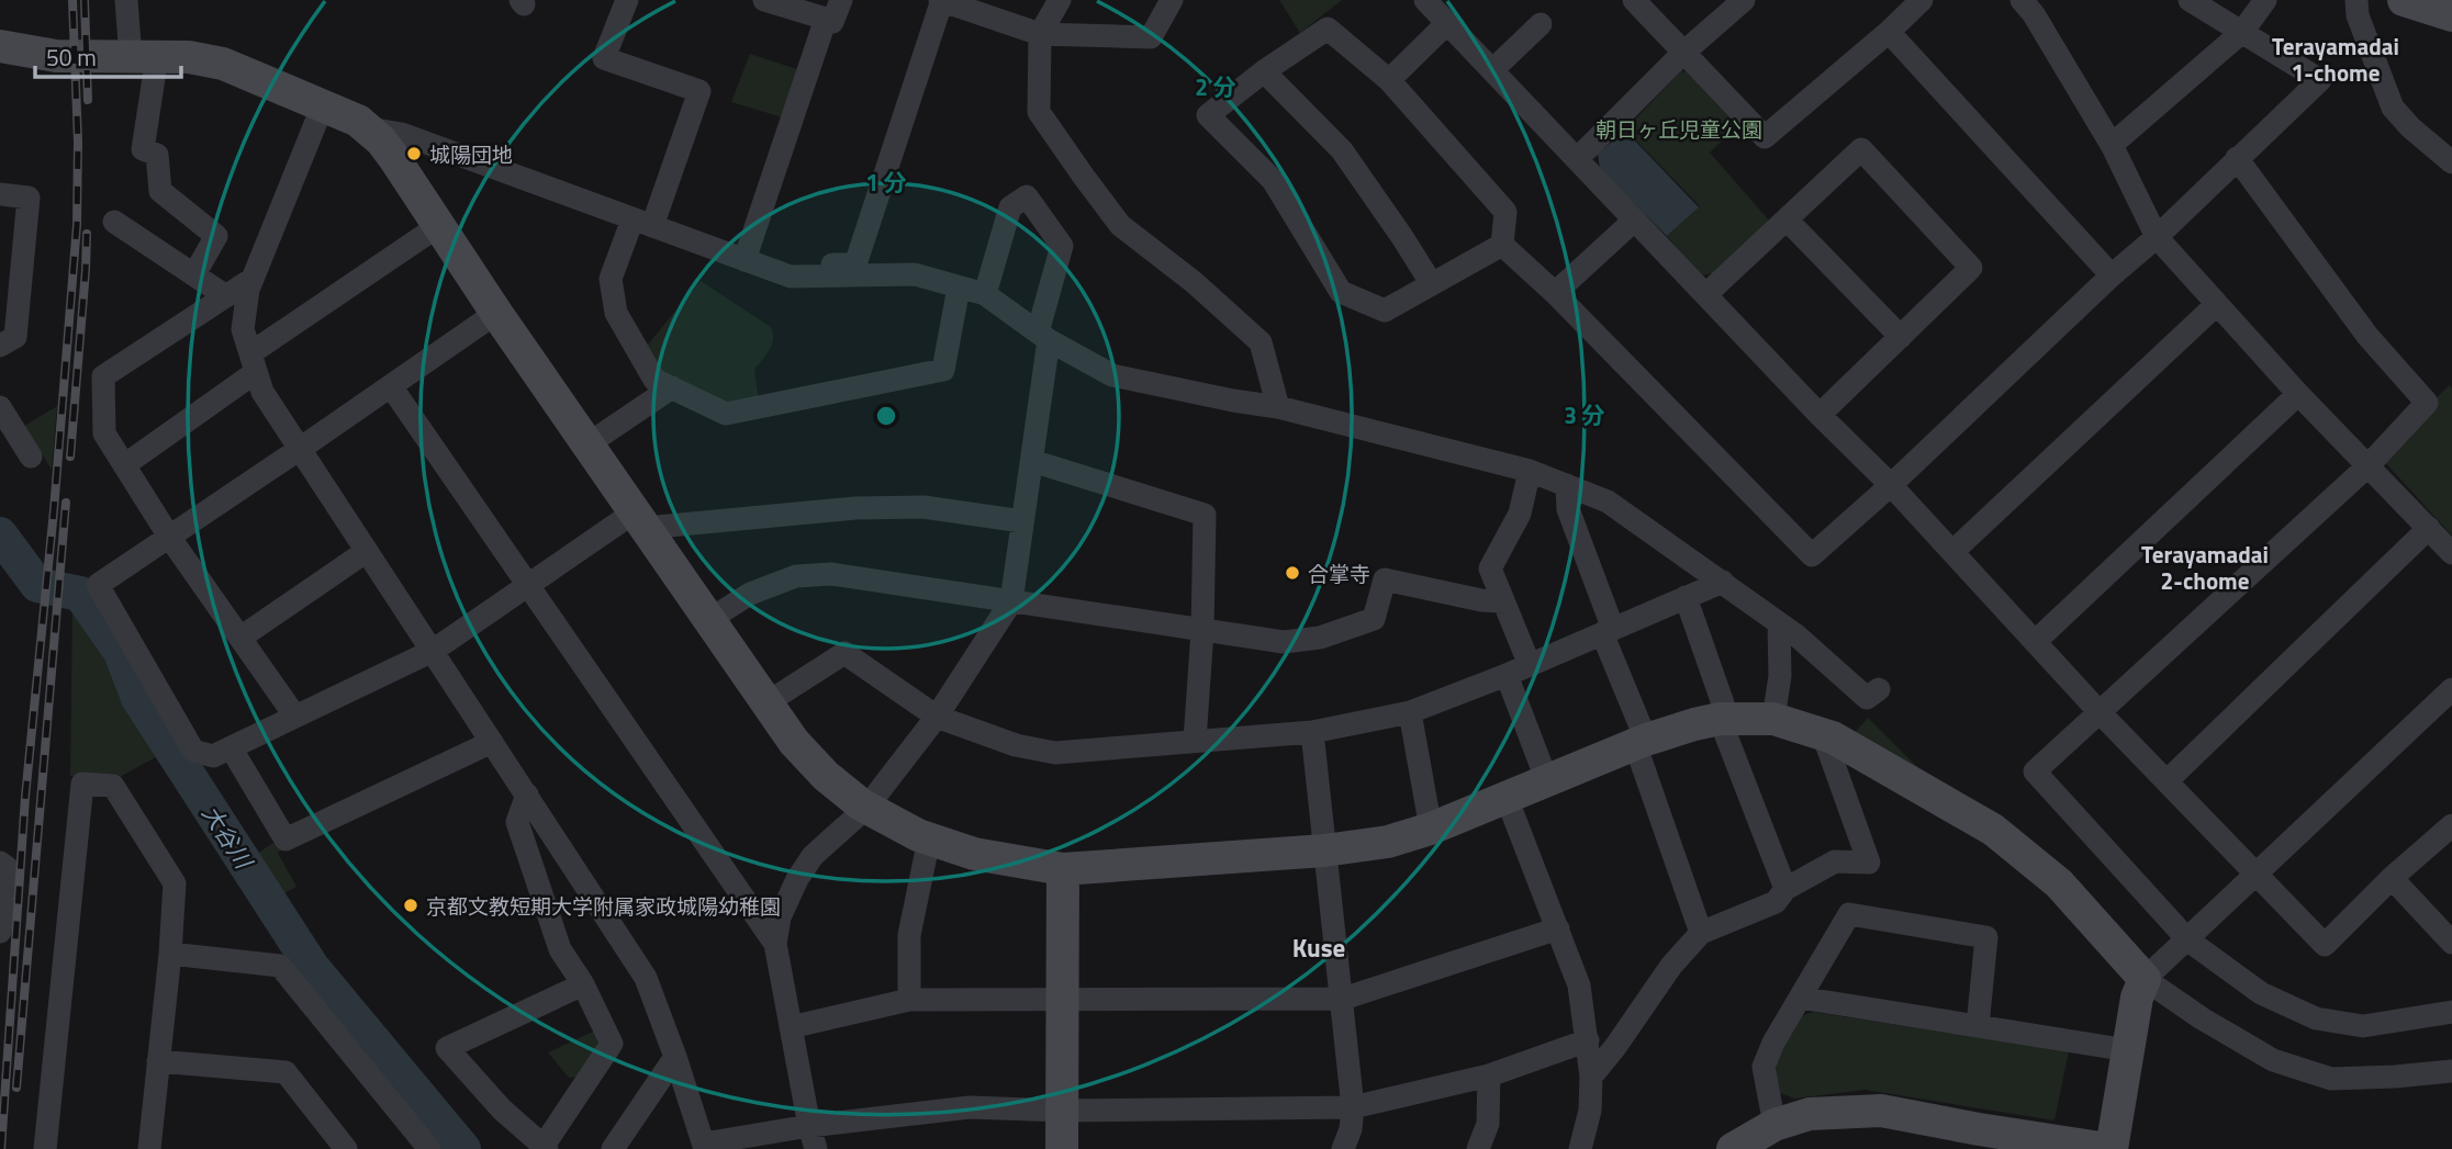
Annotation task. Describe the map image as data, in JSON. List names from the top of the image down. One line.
{"districts":["Terayamadai 1-chome","Terayamadai 2-chome","Kuse"],"water":["大谷川"],"parks":["朝日ヶ丘児童公園"],"places":["城陽団地","合掌寺","京都文教短期大学附属家政城陽幼稚園"],"scale_bar":"50 m","rings":["2 分","1 分","3 分"]}
